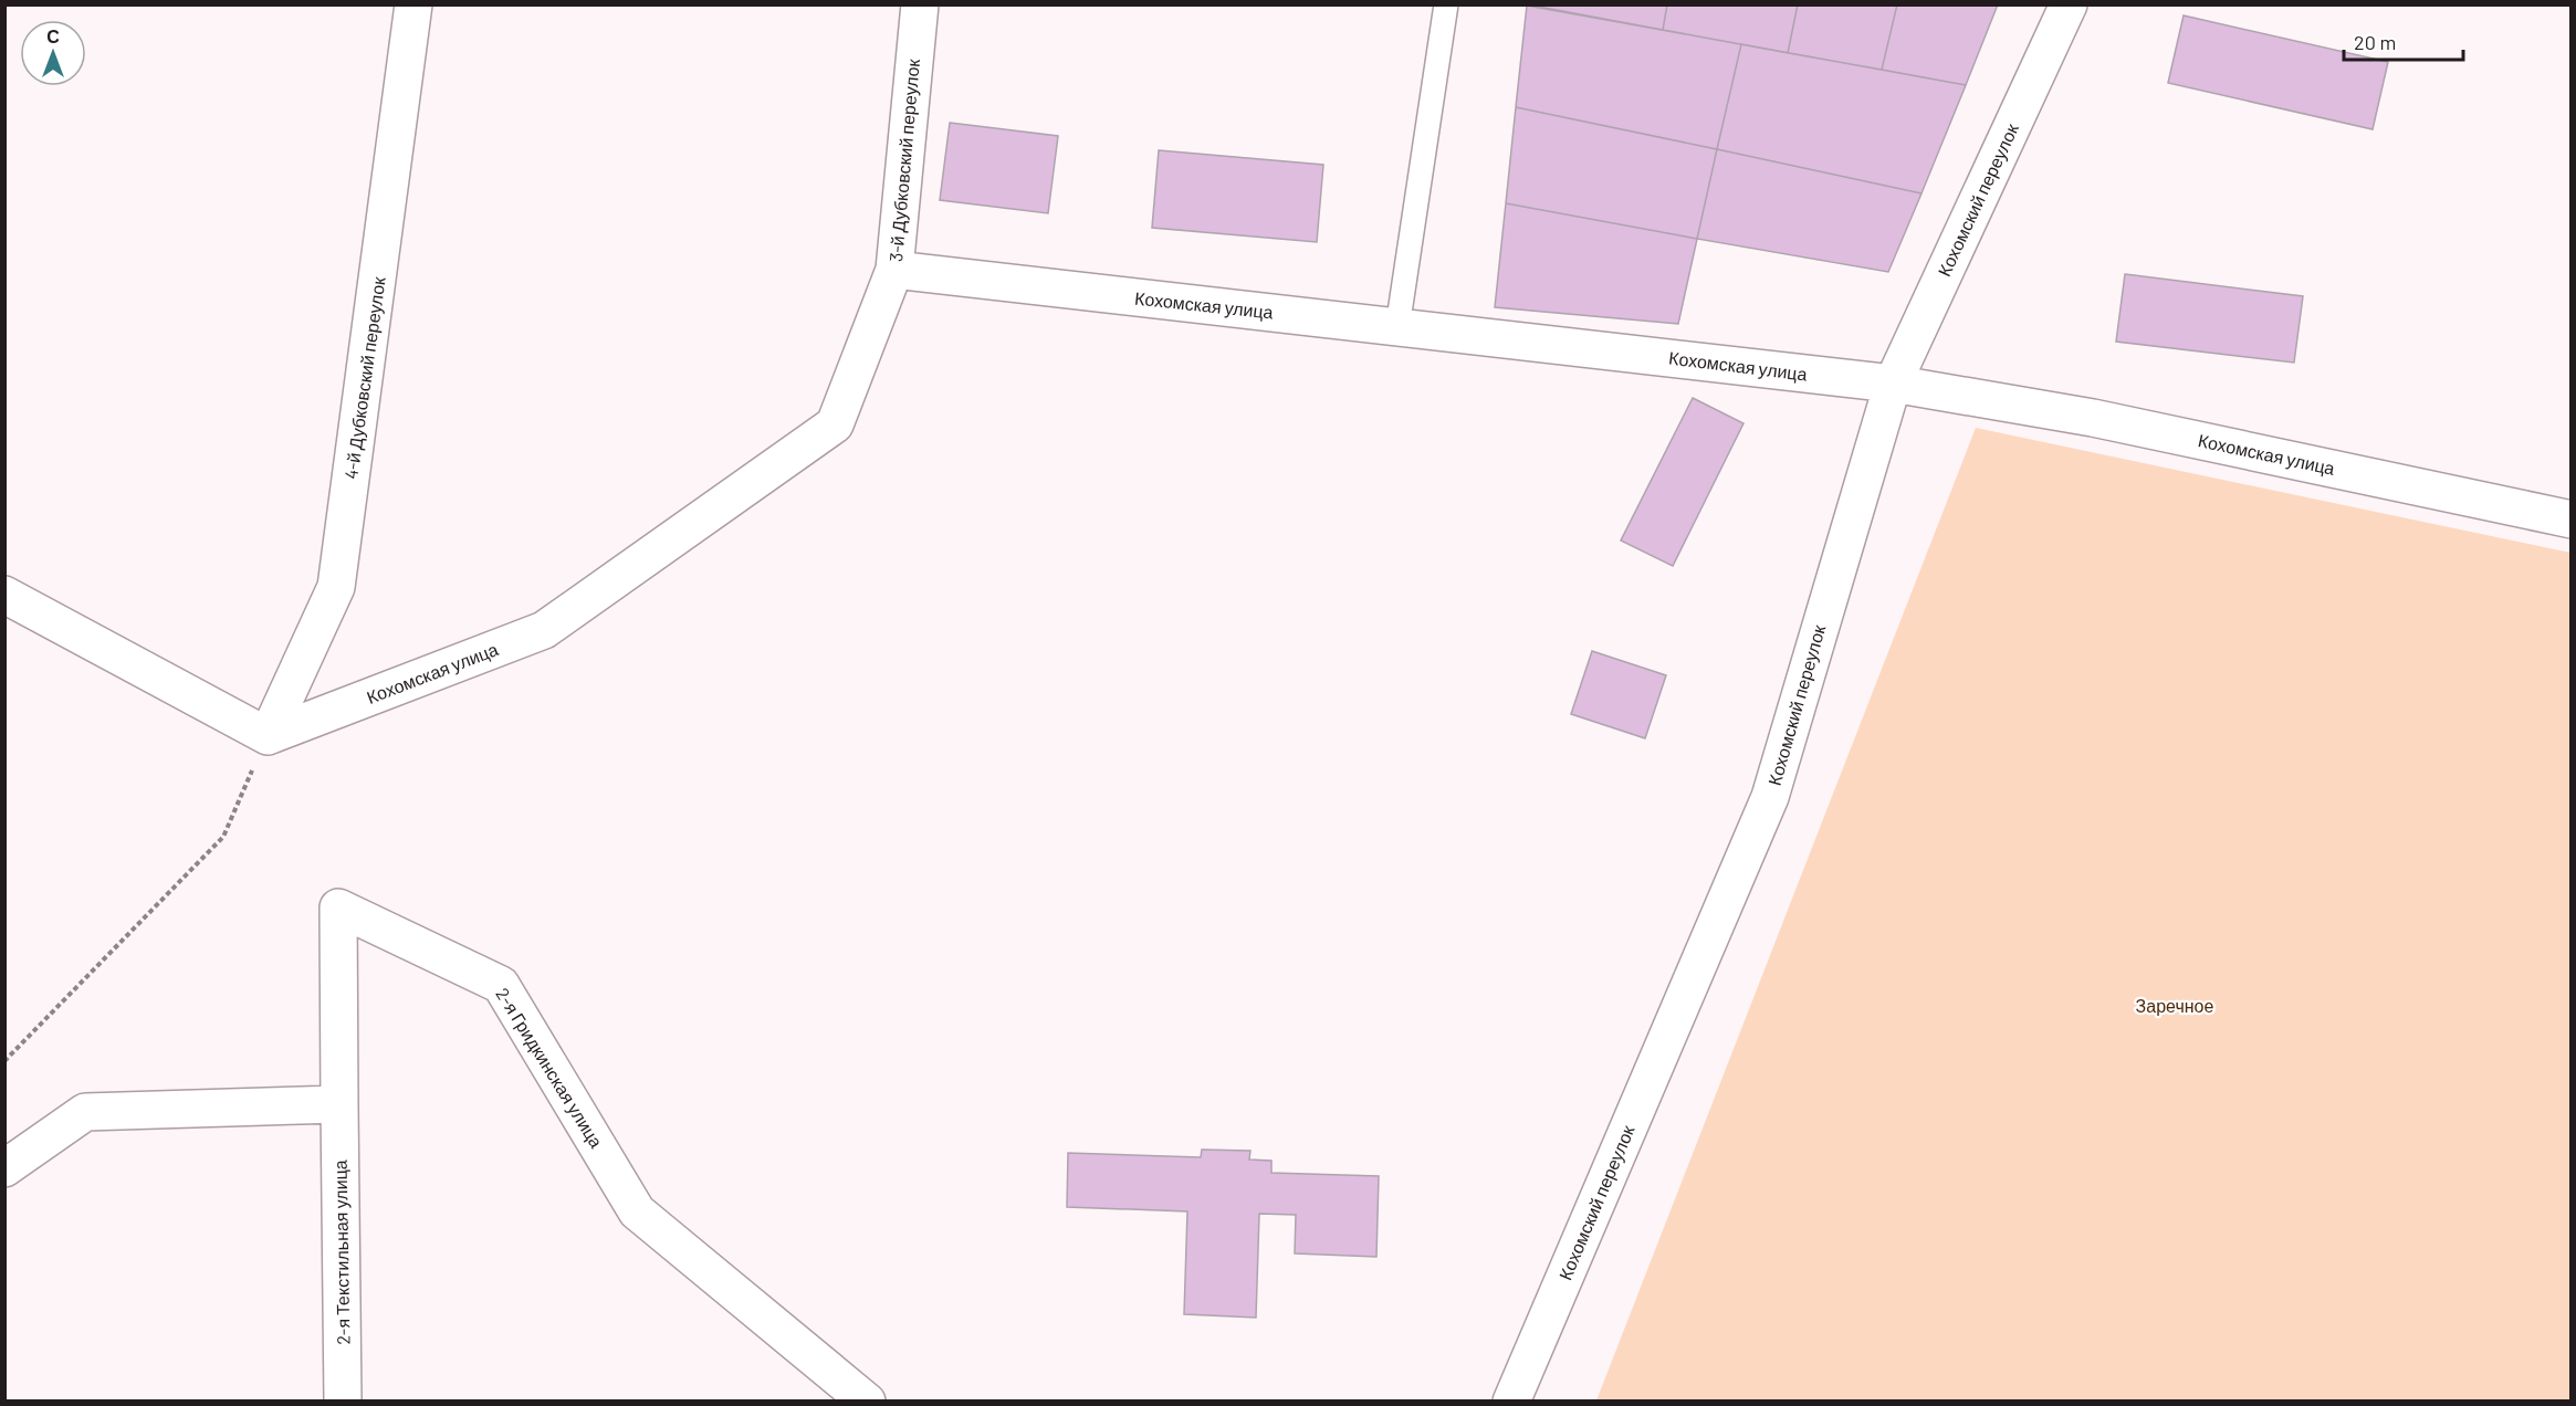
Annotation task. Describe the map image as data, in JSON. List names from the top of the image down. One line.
{"streets":{"street":["3-й Дубковский переулок","Кохомский переулок","Кохомская улица","4-й Дубковский переулок","2-я Гридкинская улица","2-я Текстильная улица"]},"crossings":[["3-й Дубковский переулок","Кохомская улица"],["Кохомский переулок","Кохомская улица"],["Кохомская улица","4-й Дубковский переулок"],["2-я Гридкинская улица","2-я Текстильная улица"]],"parks":["Заречное"],"scale_bar":"20 m","north":"top"}
